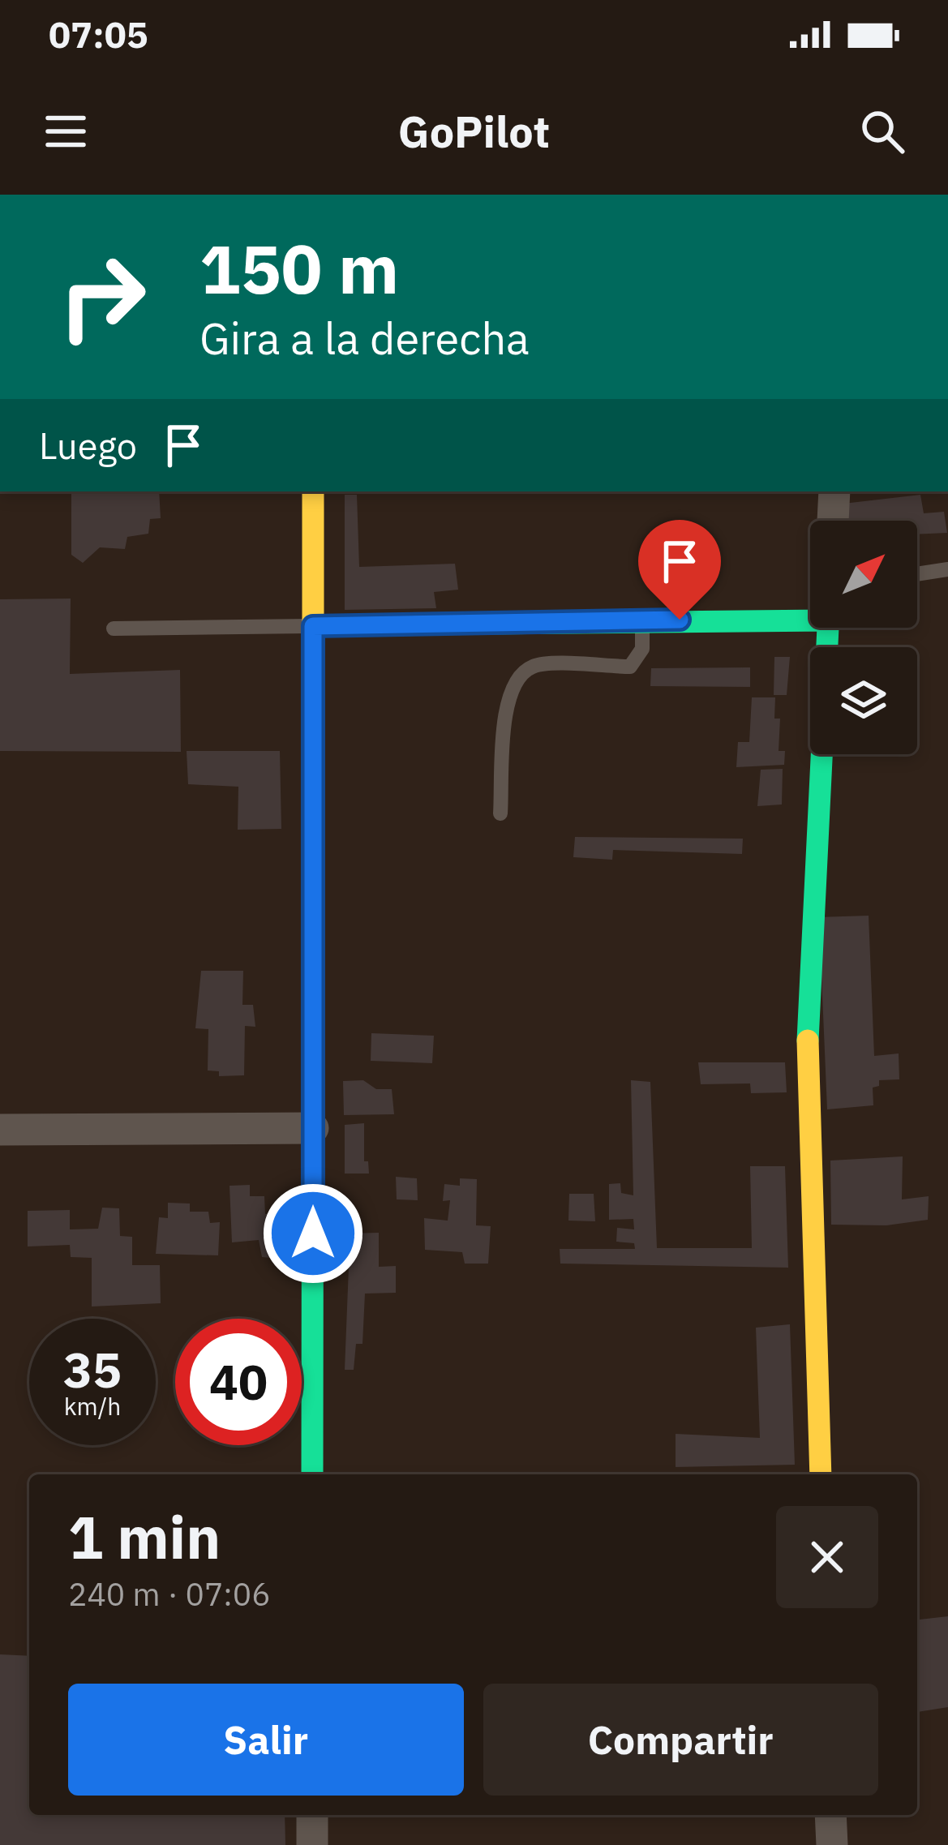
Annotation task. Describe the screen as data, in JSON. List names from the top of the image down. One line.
{"north":"top right","page":{"status":"07:05","header":"GoPilot","turn":["150 m","Gira a la derecha"],"then":"Luego","speed":"35 km/h","limit":"40","heading":["1 min","240 m · 07:06"],"buttons":["Salir","Compartir"]}}
